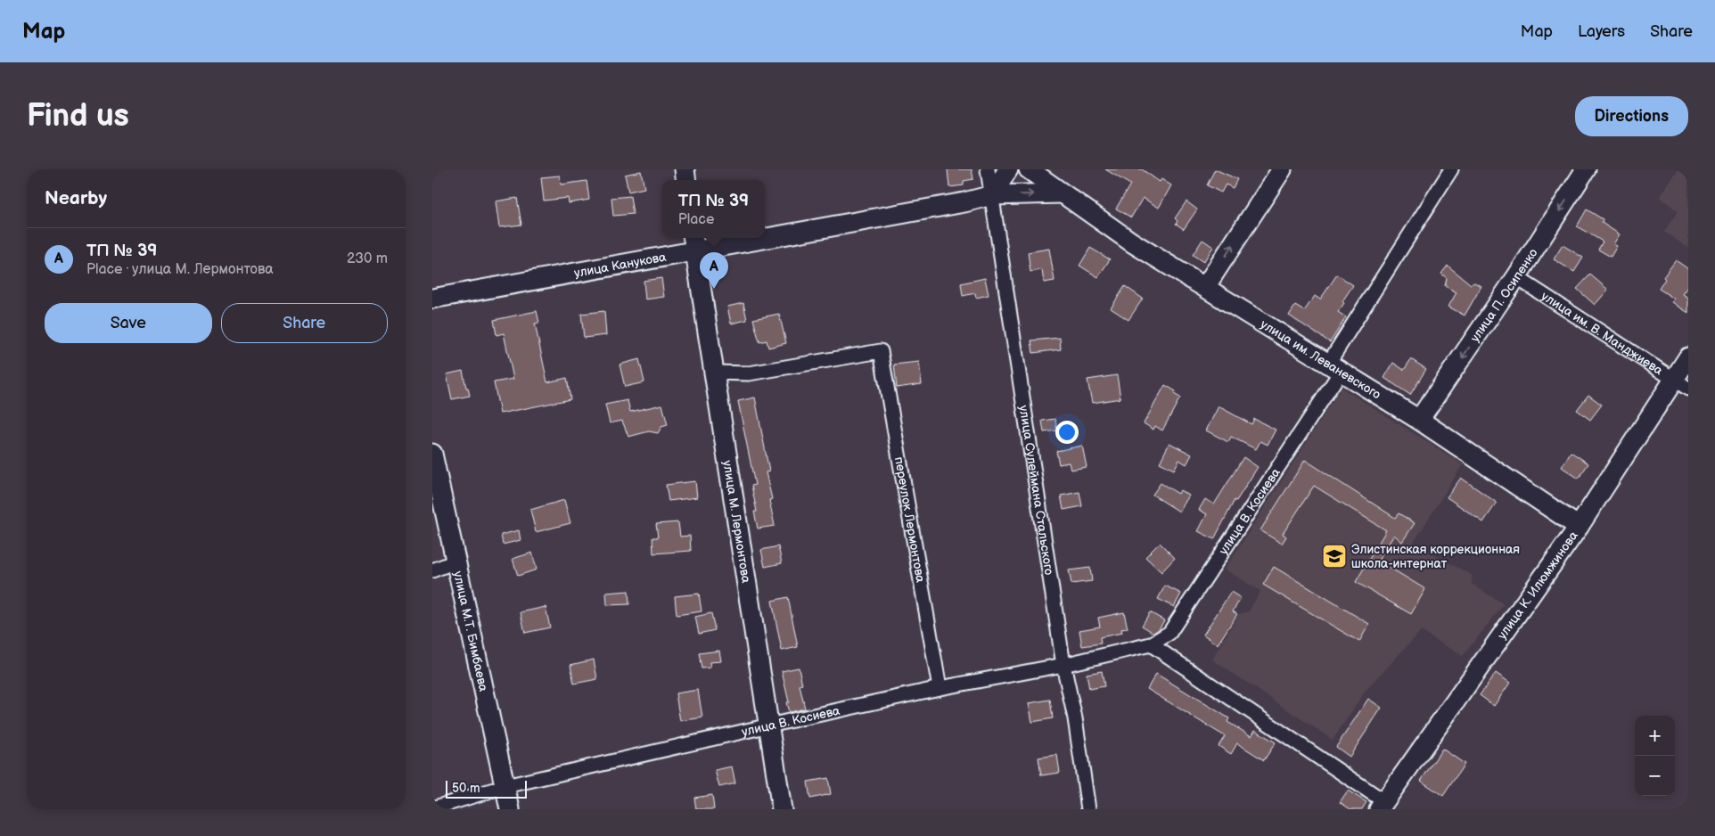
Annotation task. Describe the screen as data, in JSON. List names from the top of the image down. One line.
{"streets":{"street":["улица Канукова","улица П. Осипенко","улица им. В. Манджиева","улица им. Леваневского","улица Сулеймана Стальского","улица В. Косиева","переулок Лермонтова","улица М. Лермонтова","улица К. Илюмжинова","улица М.Т. Бимбаева"]},"crossings":[["улица Канукова","улица Сулеймана Стальского"],["улица Канукова","улица М. Лермонтова"],["улица П. Осипенко","улица им. В. Манджиева"],["улица П. Осипенко","улица им. Леваневского"],["улица им. В. Манджиева","улица К. Илюмжинова"],["улица им. Леваневского","улица В. Косиева"],["улица им. Леваневского","улица К. Илюмжинова"],["улица Сулеймана Стальского","улица В. Косиева"],["улица В. Косиева","переулок Лермонтова"],["улица В. Косиева","улица М. Лермонтова"],["улица В. Косиева","улица М.Т. Бимбаева"],["переулок Лермонтова","улица М. Лермонтова"]],"places":{"school or university":["Элистинская коррекционная школа-интернат"]},"scale_bar":"50 m","page":{"header":"Map","nav":["Map","Layers","Share"],"buttons":["Directions",["Save","Share"]],"title":"Find us","heading":"Nearby","popup":["ТП № 39","Place"],"list":[{"mark":"A","name":"ТП № 39","note":"Place · улица М. Лермонтова","value":"230 m"}],"pins":"A","map_buttons":["+","−"],"scale":"50 m"}}
